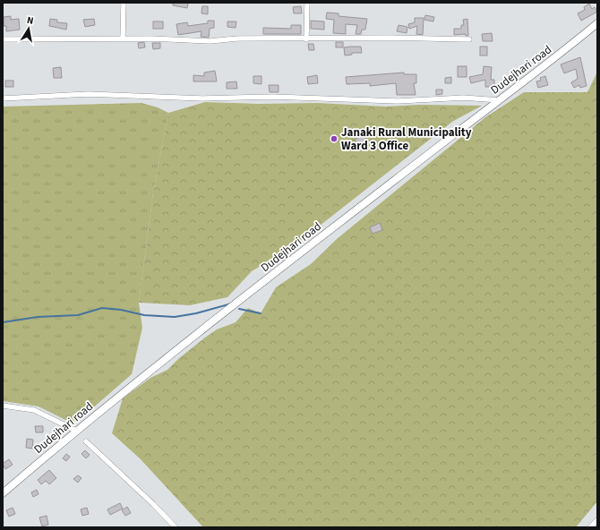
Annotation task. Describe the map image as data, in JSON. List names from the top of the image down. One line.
{"streets":{"street":["Dudejhari road"]},"places":["Janaki Rural Municipality Ward 3 Office"],"north":"top"}
